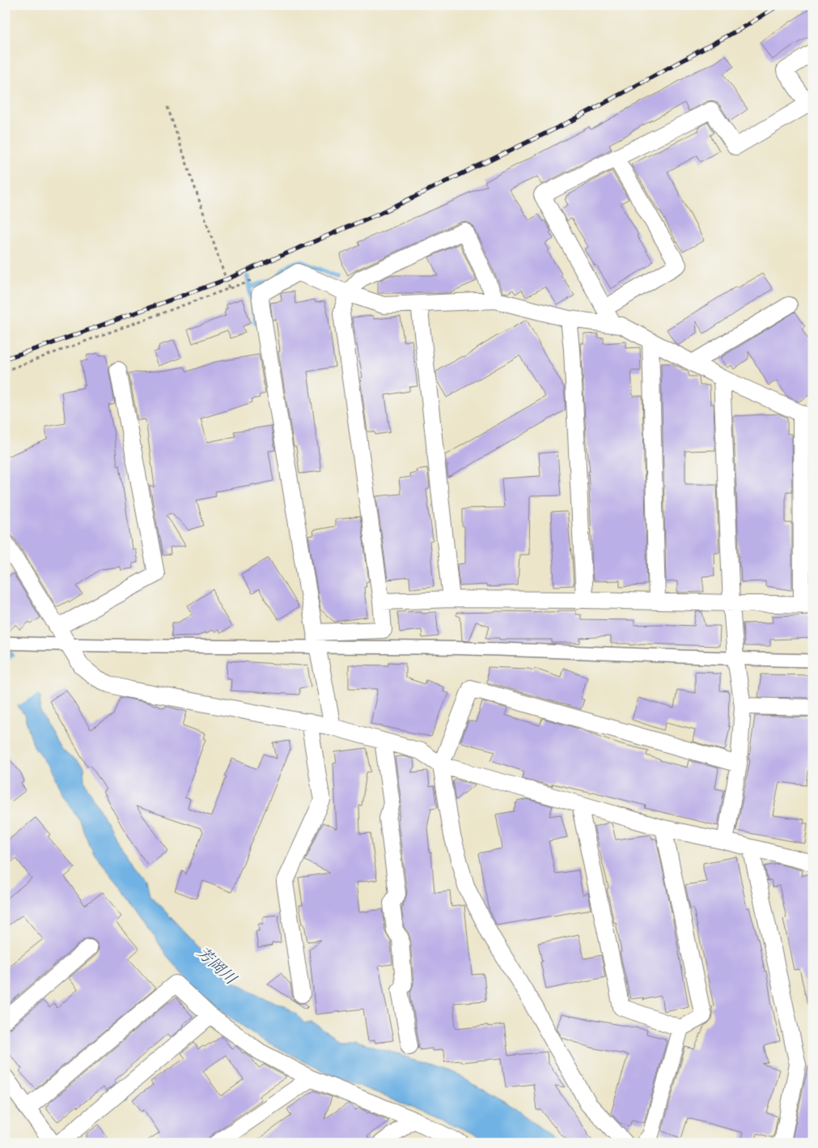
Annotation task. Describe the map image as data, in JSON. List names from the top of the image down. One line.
{"water":["芳岡川"]}
